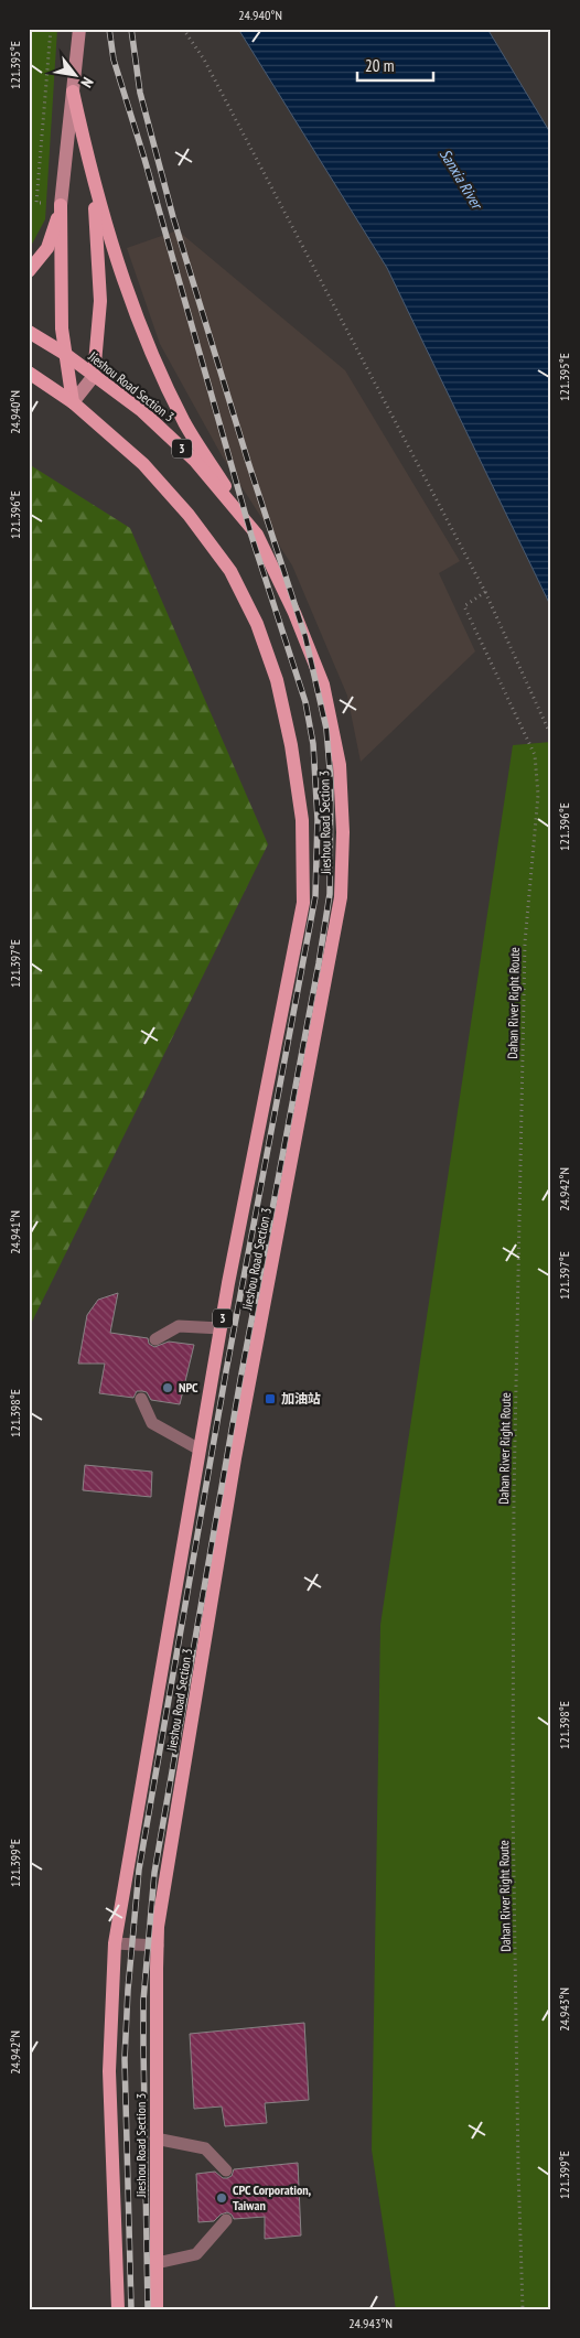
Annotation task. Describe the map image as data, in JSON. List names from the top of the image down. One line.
{"streets":{"main road":["Jieshou Road Section 3","3"],"path":["Dahan River Right Route"]},"water":["Sanxia River"],"places":{"other":["NPC","CPC Corporation, Taiwan"],"transit":["加油站"]},"scale_bar":"20 m","north":"bottom right","coordinates":["24.940°N","121.395°E","121.396°E","121.397°E","24.942°N","24.941°N","121.398°E","121.399°E","24.943°N"]}
